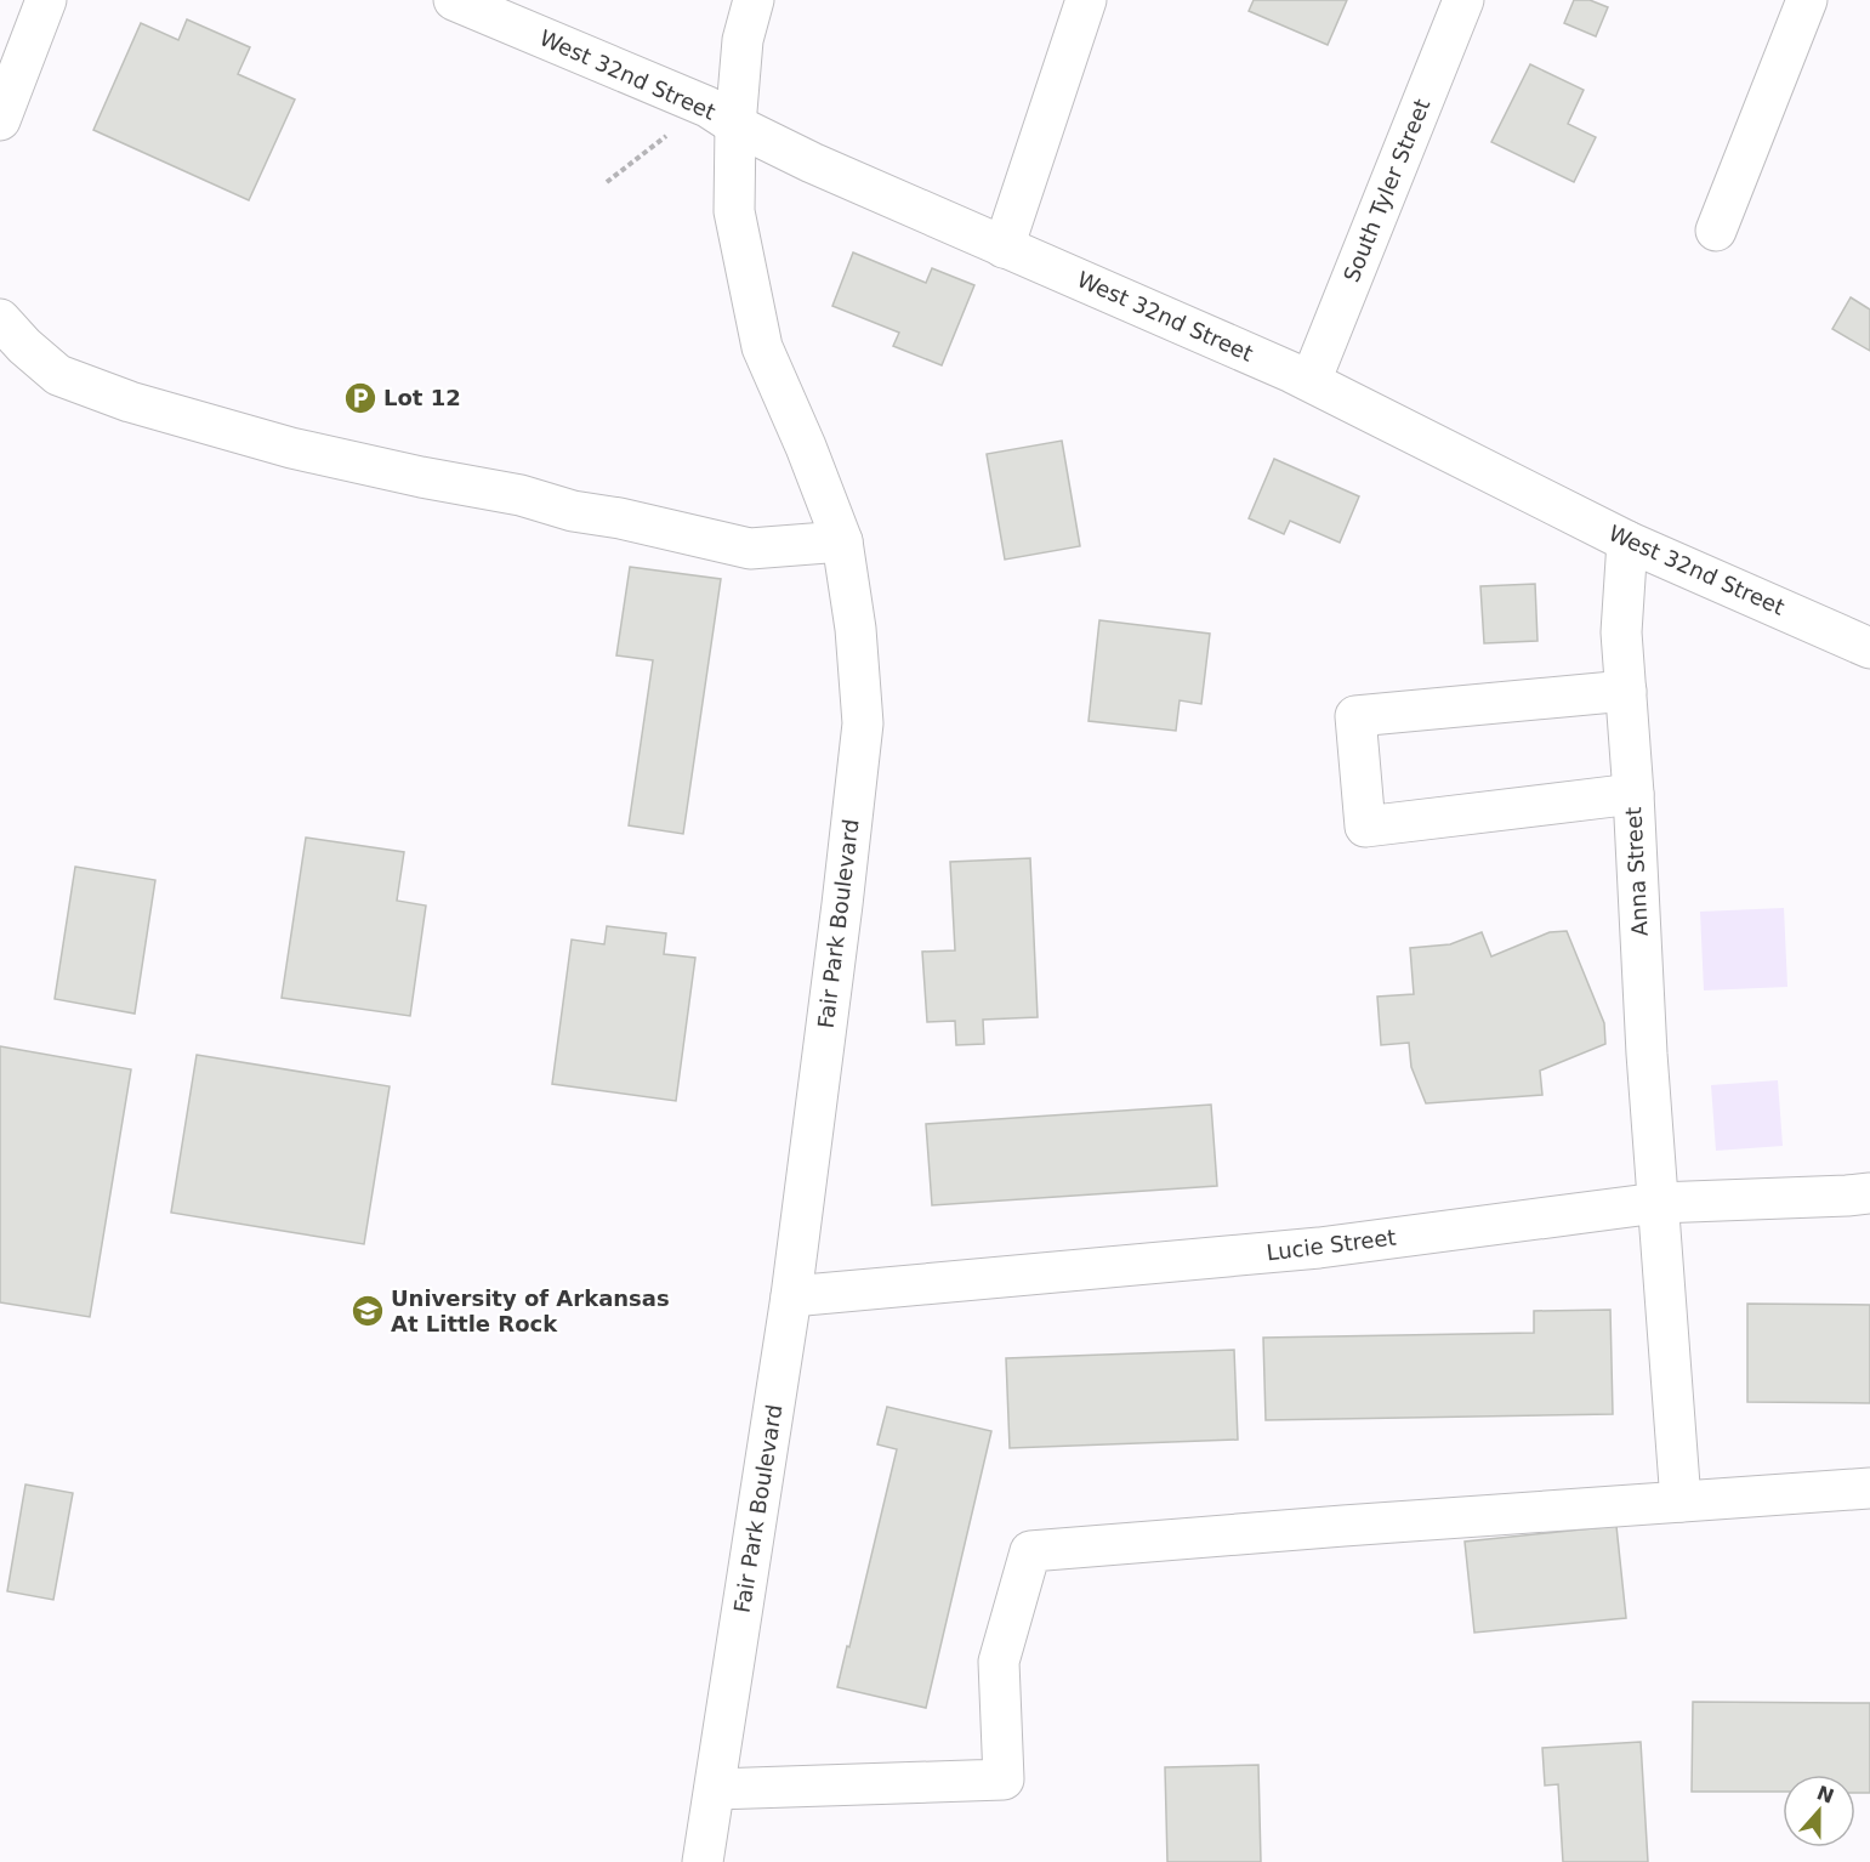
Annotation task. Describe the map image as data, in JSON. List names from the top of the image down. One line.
{"streets":{"street":["West 32nd Street","South Tyler Street","Anna Street","Fair Park Boulevard","Lucie Street"]},"crossings":[["West 32nd Street","South Tyler Street"],["West 32nd Street","Anna Street"],["West 32nd Street","Fair Park Boulevard"],["Anna Street","Lucie Street"],["Fair Park Boulevard","Lucie Street"]],"places":{"parking":["Lot 12"],"school or university":["University of Arkansas At Little Rock"]},"north":"top"}
